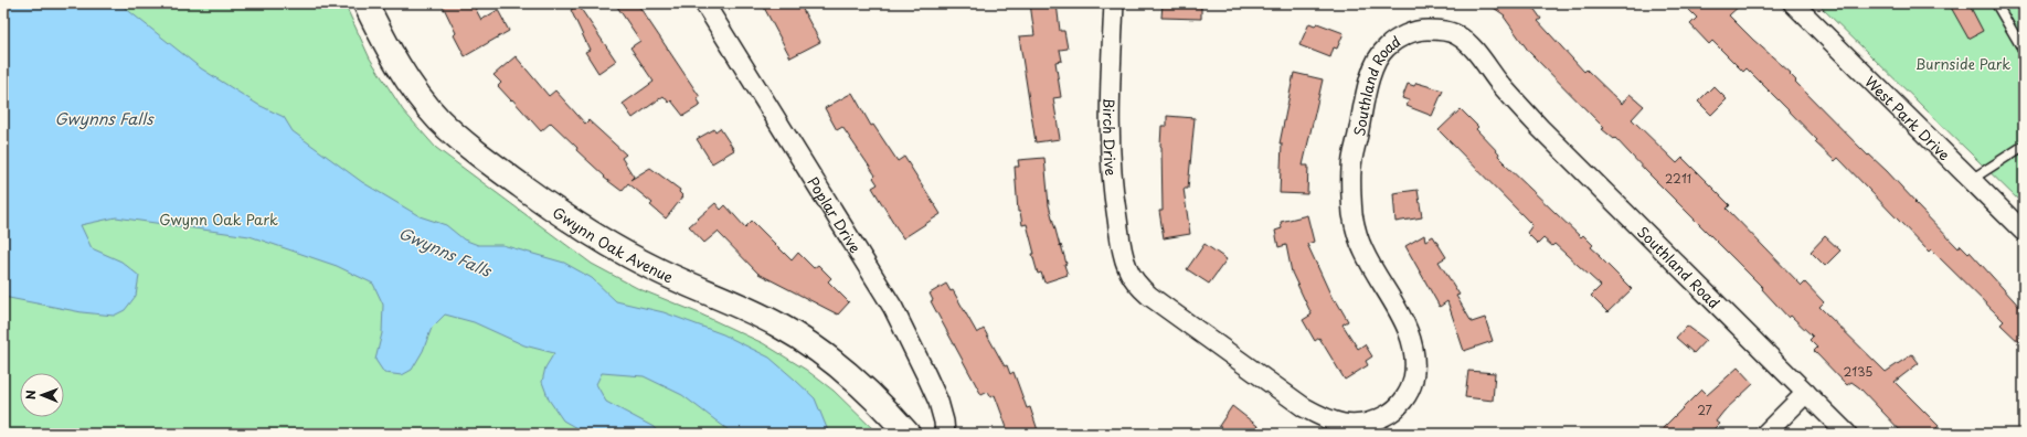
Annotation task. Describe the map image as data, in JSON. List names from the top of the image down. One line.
{"streets":{"main road":["Gwynn Oak Avenue"],"street":["Southland Road","West Park Drive","Birch Drive","Poplar Drive"]},"crossings":[["Southland Road","Birch Drive"]],"water":["Gwynns Falls"],"parks":["Burnside Park","Gwynn Oak Park"],"house_numbers":["2211","2135","27"],"north":"left"}
